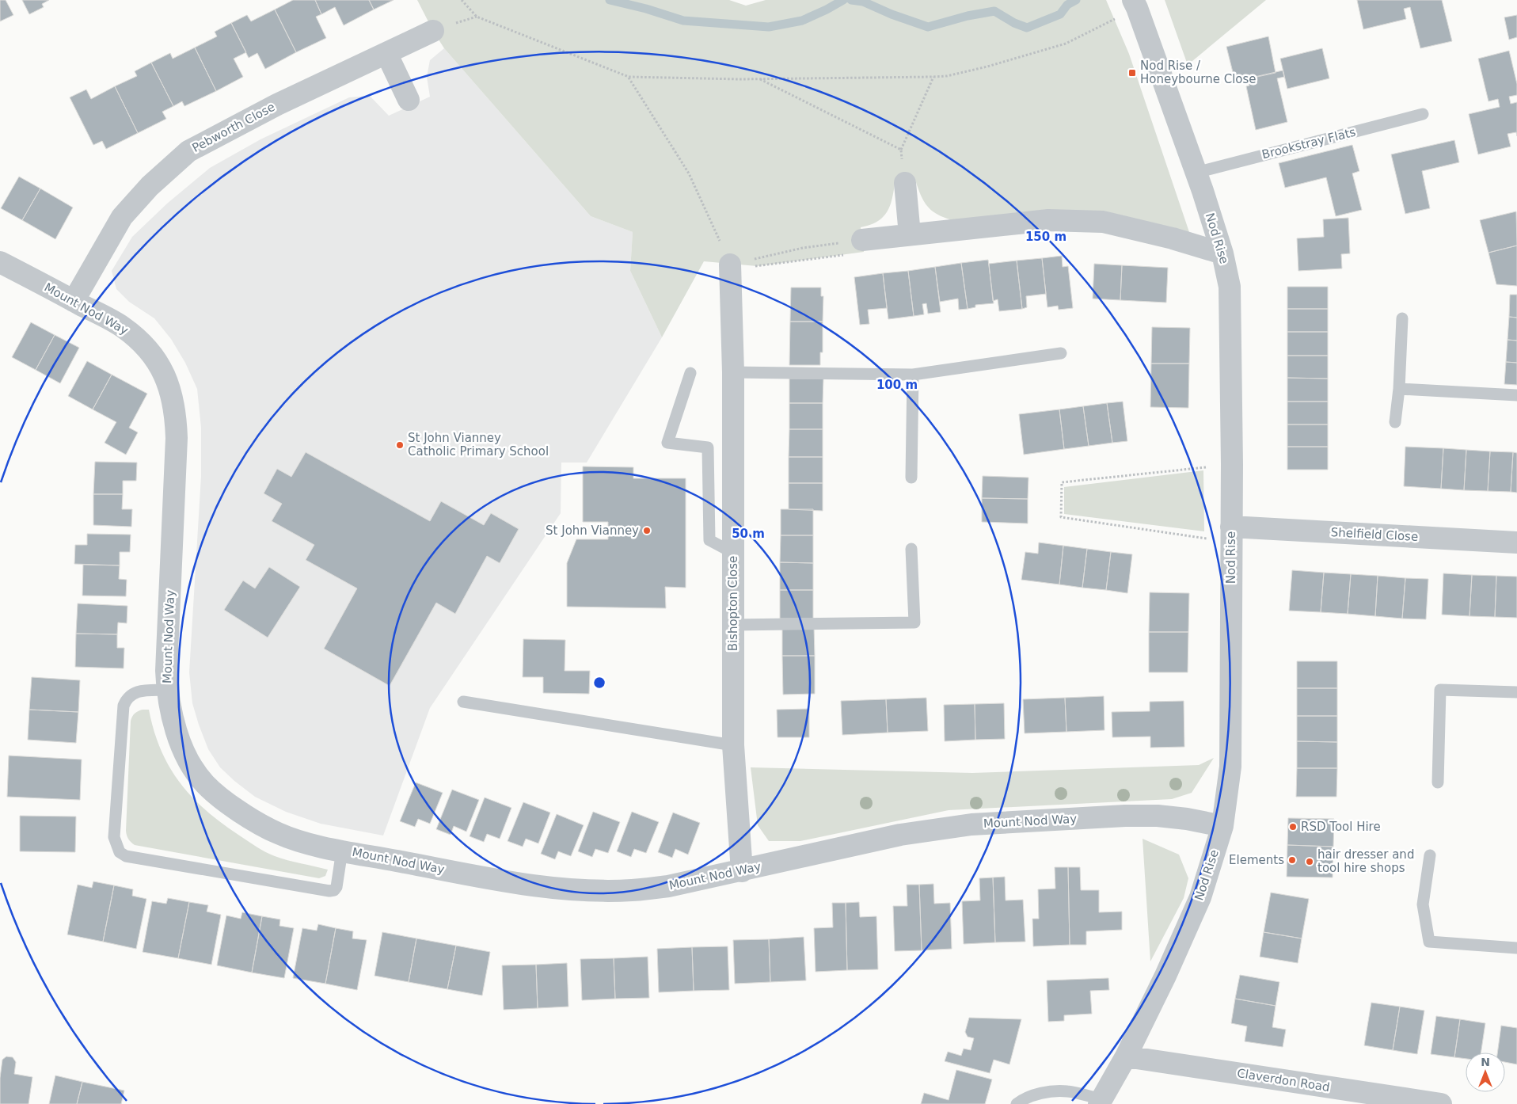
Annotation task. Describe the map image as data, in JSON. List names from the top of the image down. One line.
{"streets":{"street":["Pebworth Close","Nod Rise","Mount Nod Way","Shelfield Close","Bishopton Close","Claverdon Road"],"lane":["Brookstray Flats"]},"crossings":[["Pebworth Close","Mount Nod Way"],["Brookstray Flats","Nod Rise"],["Nod Rise","Mount Nod Way"],["Nod Rise","Shelfield Close"],["Nod Rise","Claverdon Road"],["Mount Nod Way","Bishopton Close"]],"places":{"transit":["Nod Rise / Honeybourne Close"],"other":["St John Vianney Catholic Primary School","St John Vianney","RSD Tool Hire","Elements","hair dresser and tool hire shops"]},"north":"top","rings":["150 m","100 m","50 m"]}
